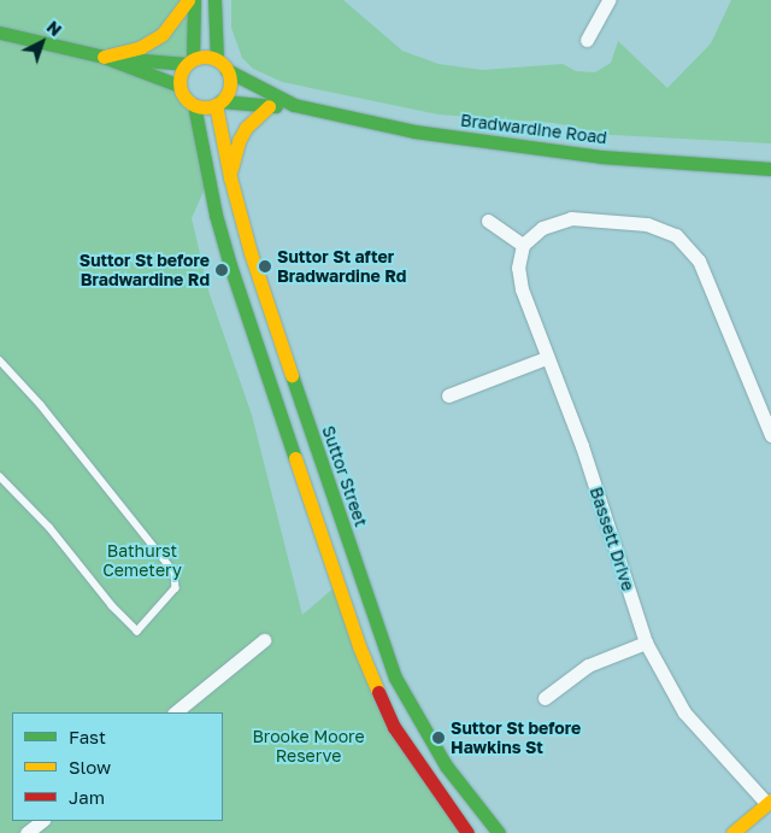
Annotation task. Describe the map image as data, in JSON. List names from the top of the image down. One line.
{"streets":{"main road":["Bradwardine Road","Suttor Street"],"street":["Bassett Drive"]},"crossings":[["Bradwardine Road","Suttor Street"]],"parks":["Bathurst Cemetery","Brooke Moore Reserve"],"places":["Suttor St after Bradwardine Rd","Suttor St before Bradwardine Rd","Suttor St before Hawkins St"],"legend":["Fast","Slow","Jam"],"north":"top right"}
